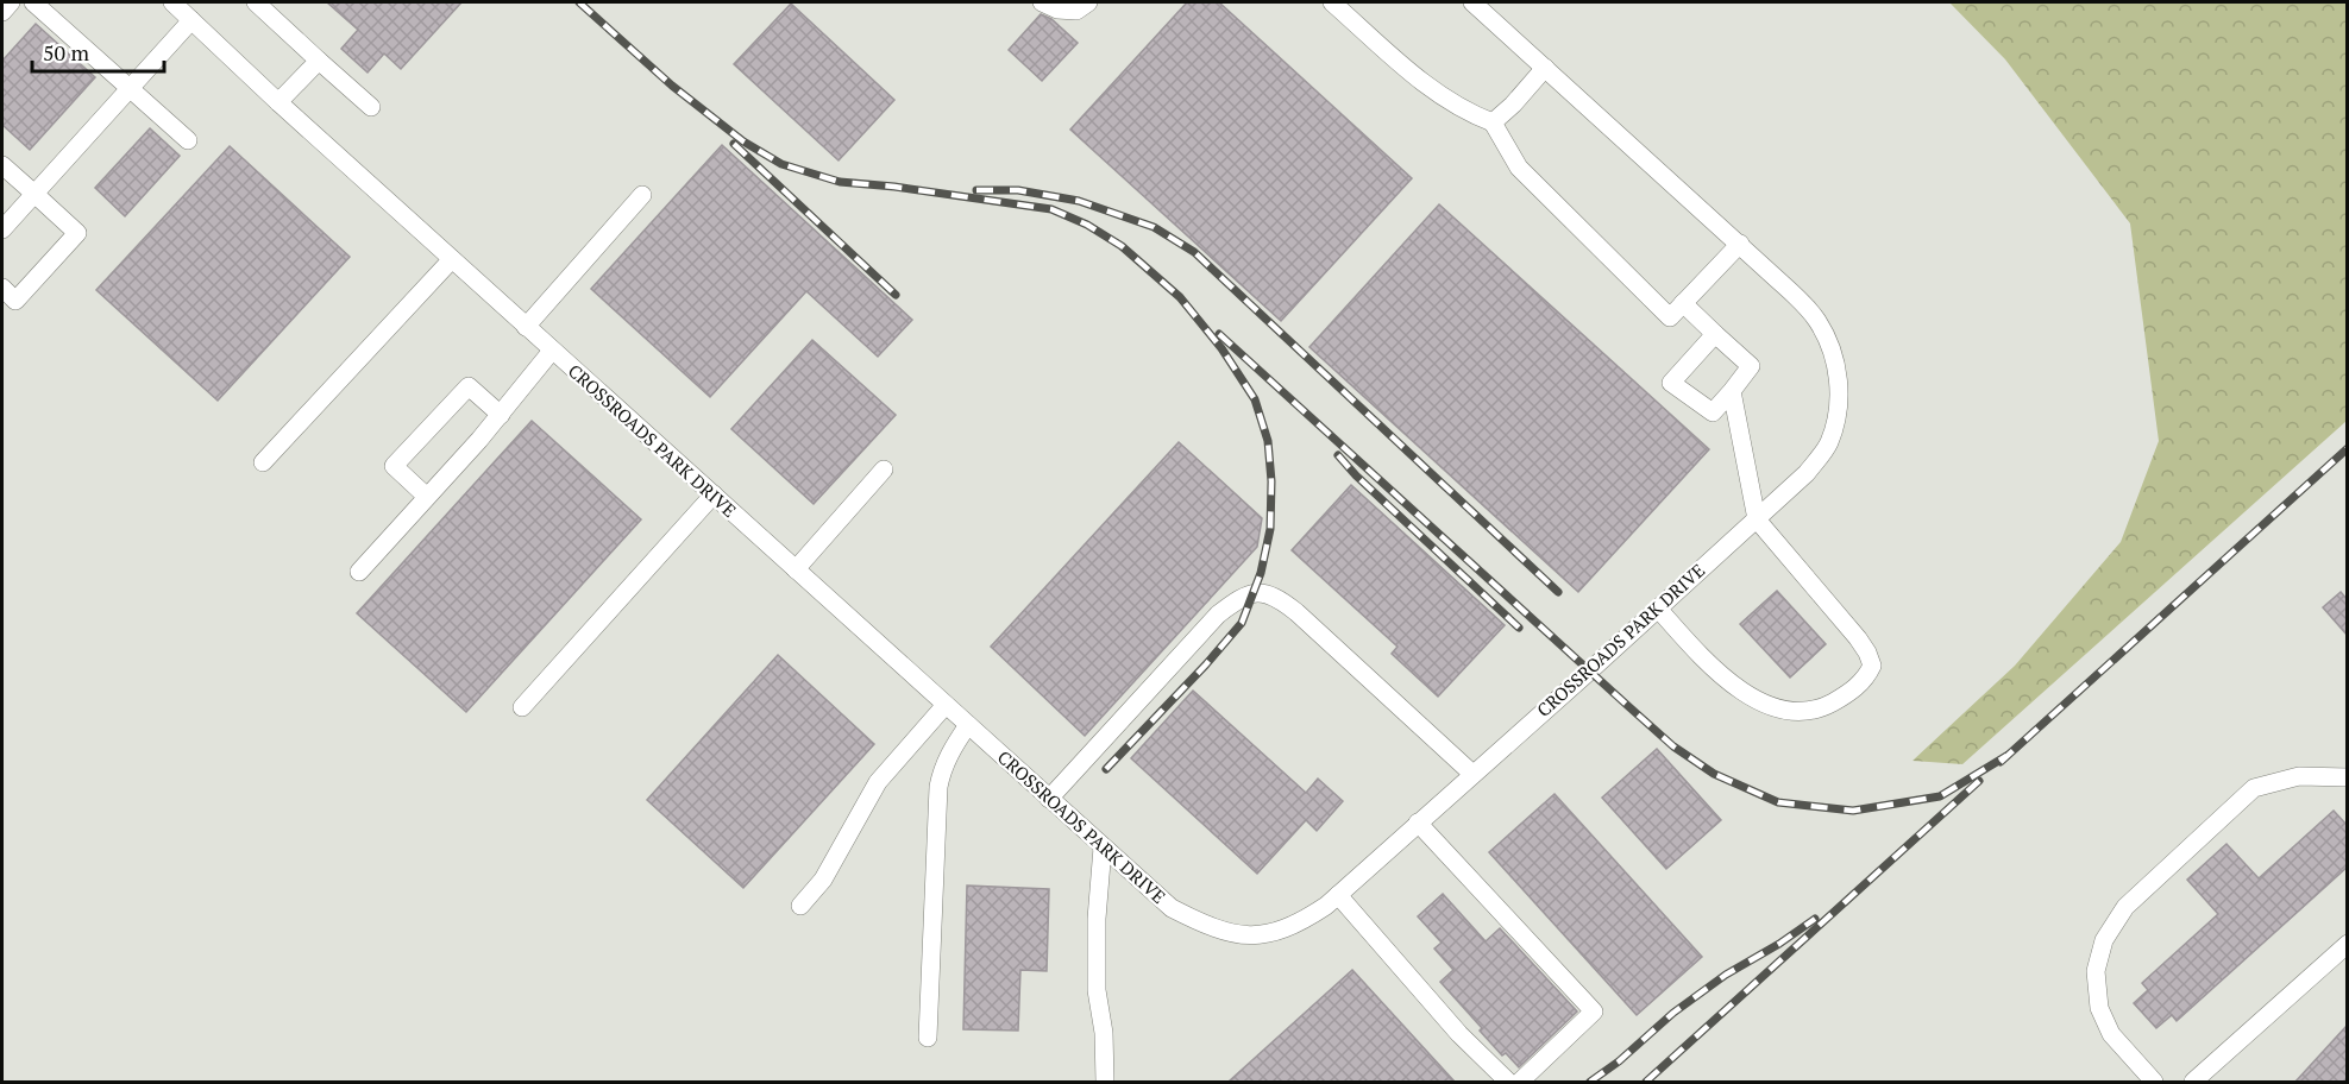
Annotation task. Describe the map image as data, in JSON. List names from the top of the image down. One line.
{"streets":{"street":["CROSSROADS PARK DRIVE"]},"scale_bar":"50 m"}
